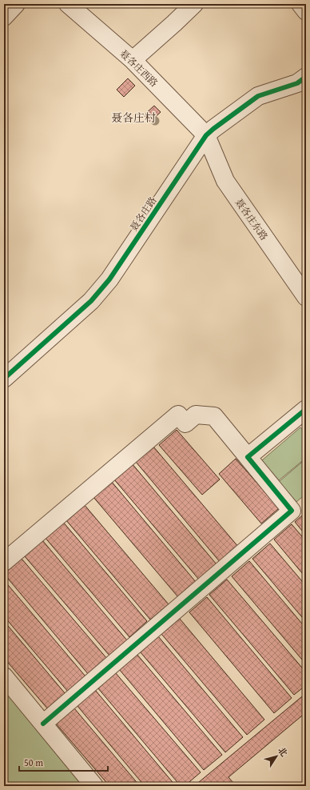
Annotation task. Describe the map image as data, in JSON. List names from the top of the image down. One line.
{"streets":{"street":["聂各庄西路","聂各庄路","聂各庄东路"]},"crossings":[["聂各庄西路","聂各庄路"],["聂各庄西路","聂各庄东路"],["聂各庄路","聂各庄东路"]],"districts":["聂各庄村"],"scale_bar":"50 m","north":"top right"}
